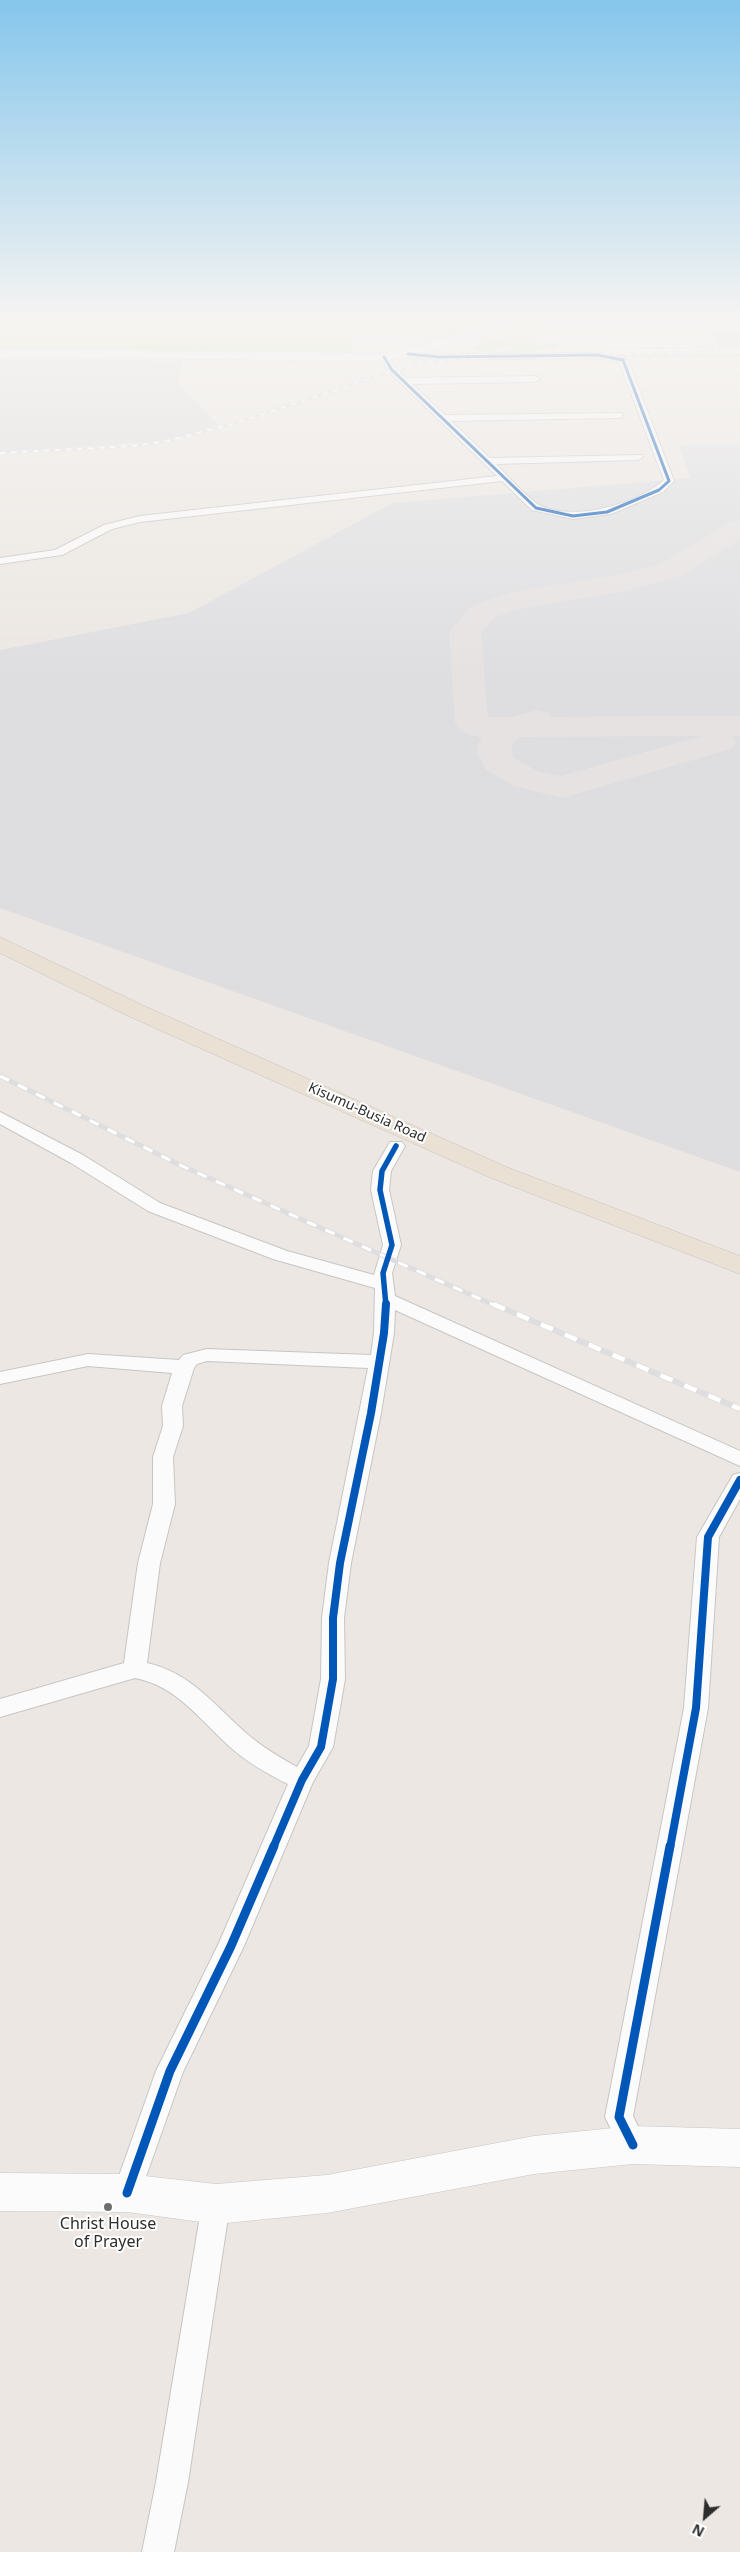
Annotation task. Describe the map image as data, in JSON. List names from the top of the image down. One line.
{"streets":{"highway":["Kisumu-Busia Road"]},"places":["Christ House of Prayer"],"north":"bottom left"}
